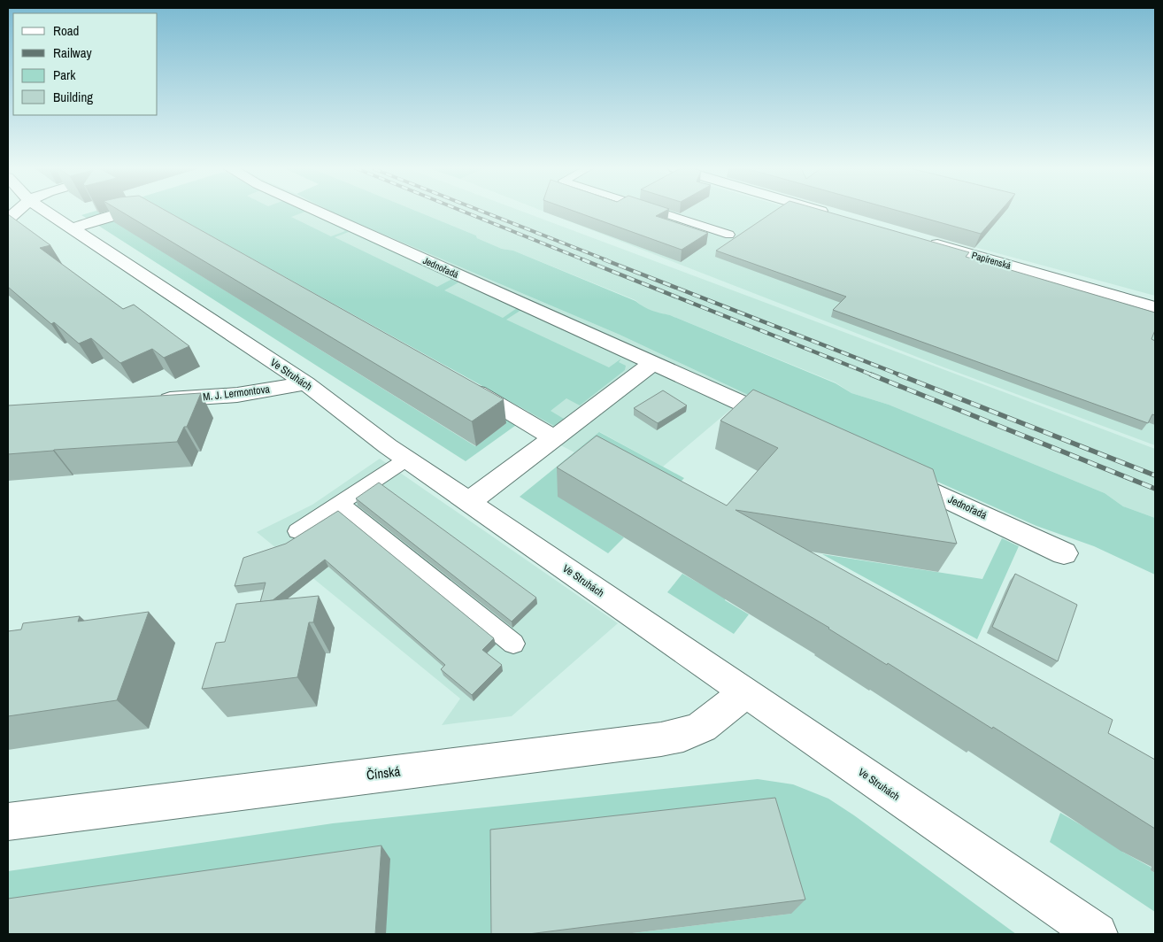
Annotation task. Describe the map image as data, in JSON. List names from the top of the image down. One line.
{"streets":{"street":["Papírenská","Jednořadá","Ve Struhách","M. J. Lermontova","Čínská"]},"crossings":[["Ve Struhách","M. J. Lermontova"],["Ve Struhách","Čínská"]],"legend":["Road","Railway","Park","Building"]}
